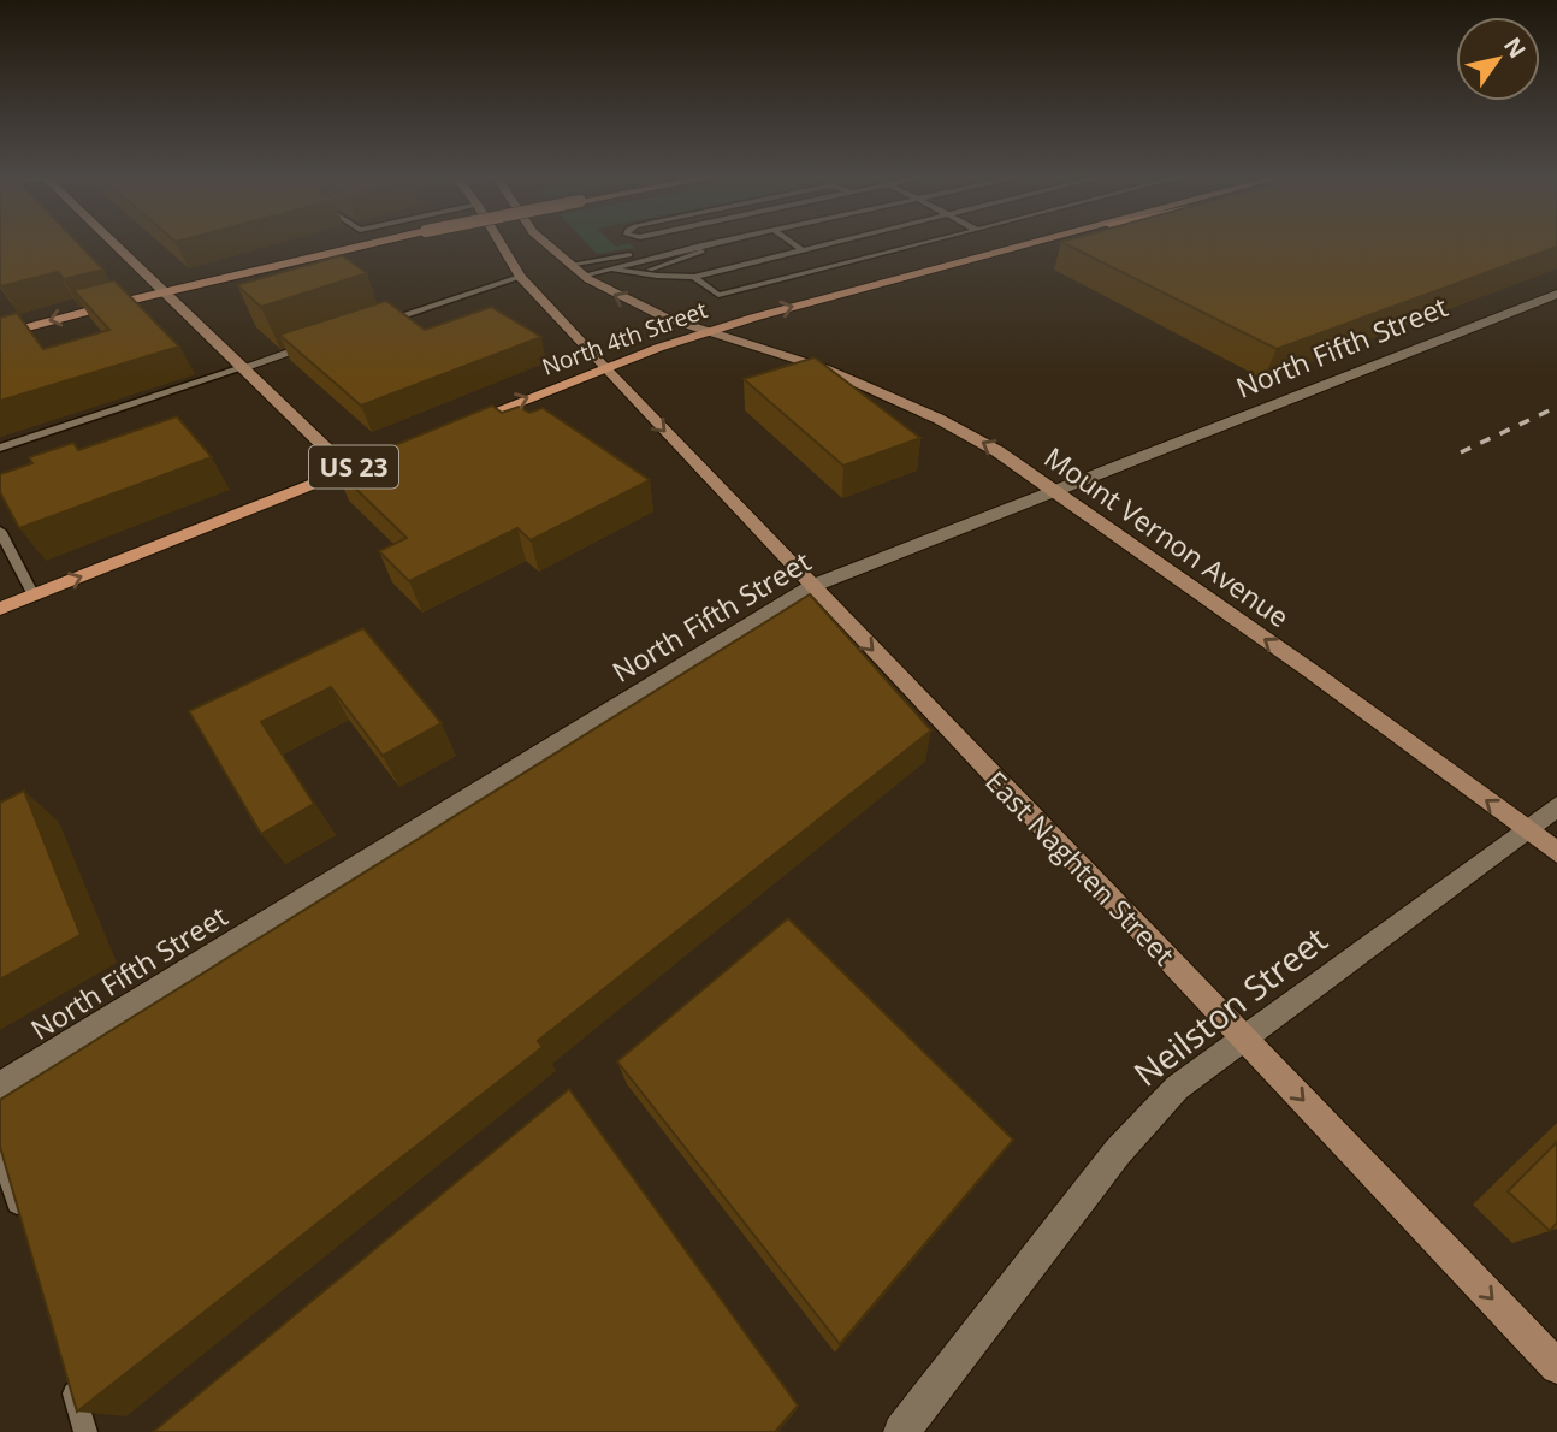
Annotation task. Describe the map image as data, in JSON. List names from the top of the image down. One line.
{"streets":{"main road":["North 4th Street","US 23","Mount Vernon Avenue","East Naghten Street"],"street":["North Fifth Street","Neilston Street"]},"crossings":[["North 4th Street","Mount Vernon Avenue"],["North 4th Street","East Naghten Street"],["North Fifth Street","Mount Vernon Avenue"],["North Fifth Street","East Naghten Street"],["Mount Vernon Avenue","Neilston Street"],["East Naghten Street","Neilston Street"]],"one_way":["North 4th Street","Mount Vernon Avenue","East Naghten Street"],"north":"top right"}
